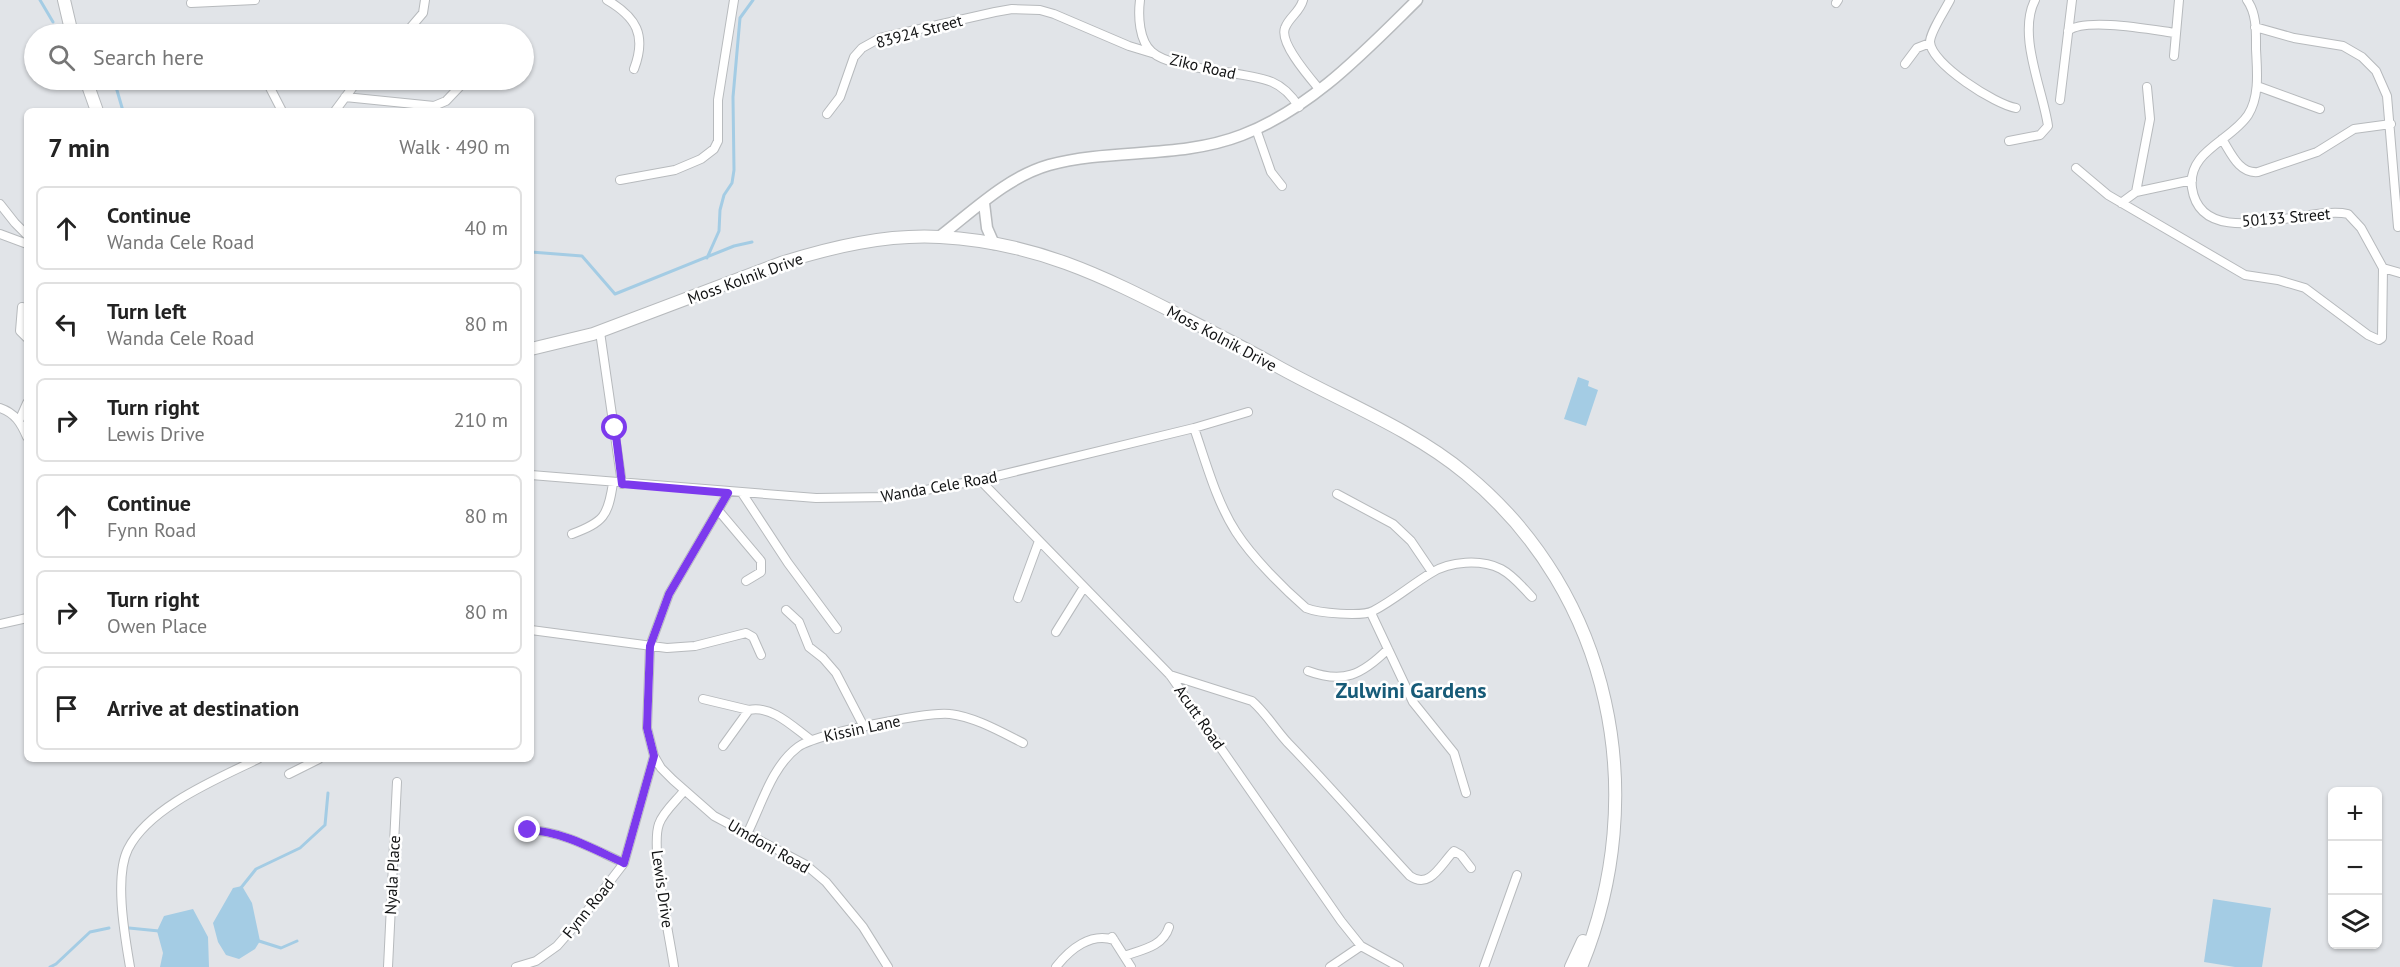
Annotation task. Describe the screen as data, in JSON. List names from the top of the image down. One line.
{"streets":{"main road":["Moss Kolnik Drive"],"street":["83924 Street","Ziko Road","50133 Street","Wanda Cele Road","Acutt Road","Kissin Lane","Umdoni Road","Nyala Place","Lewis Drive","Fynn Road"]},"crossings":[["83924 Street","Ziko Road"],["Wanda Cele Road","Acutt Road"],["Kissin Lane","Umdoni Road"],["Umdoni Road","Lewis Drive"]],"districts":["Zulwini Gardens"],"page":{"search":"Search here","heading":["7 min","Walk · 490 m"],"list":[["Continue","Wanda Cele Road","40 m"],["Turn left","Wanda Cele Road","80 m"],["Turn right","Lewis Drive","210 m"],["Continue","Fynn Road","80 m"],["Turn right","Owen Place","80 m"],"Arrive at destination"],"map_buttons":["+","−"]}}
